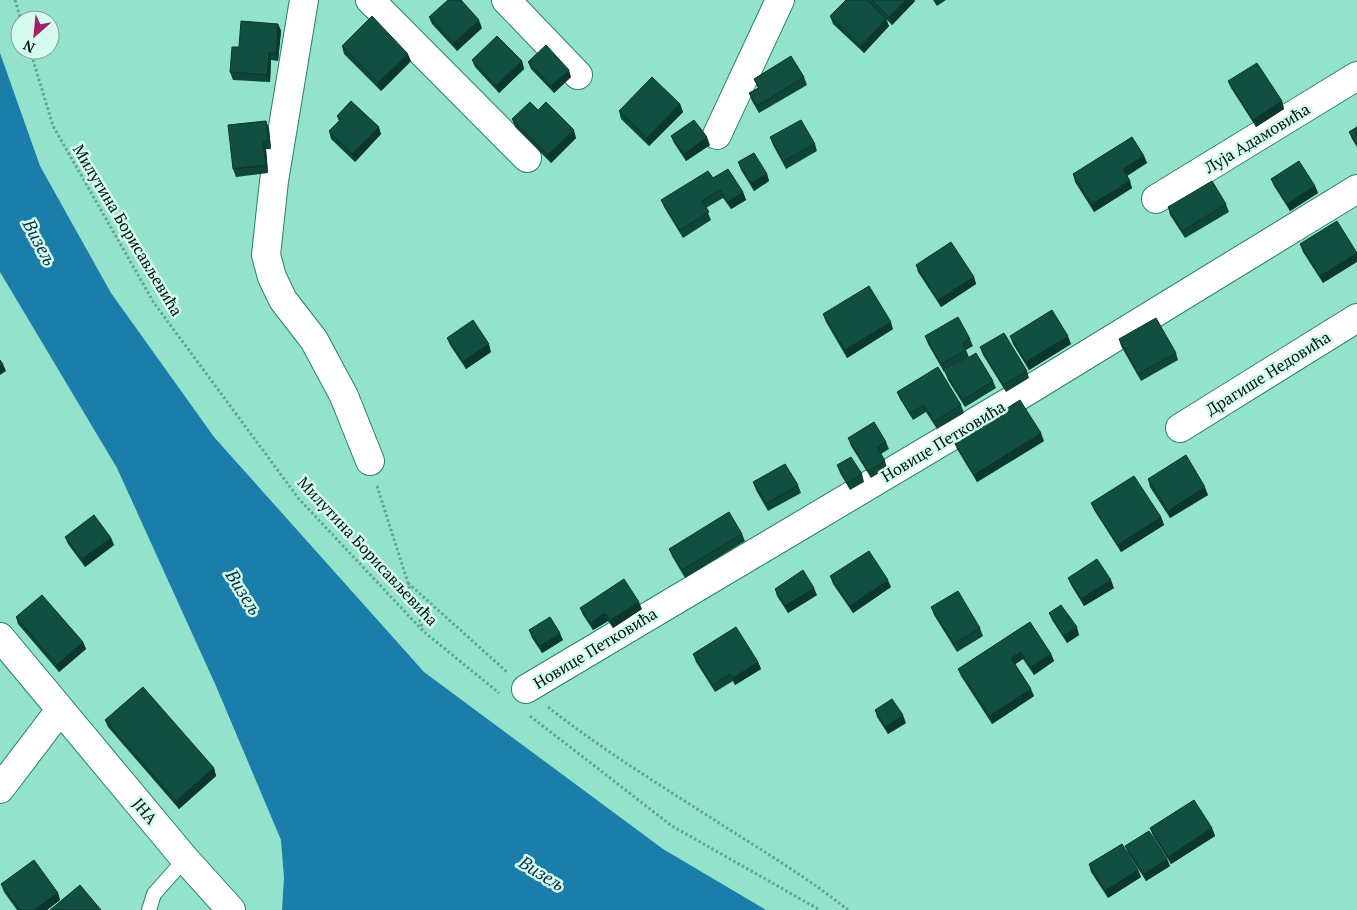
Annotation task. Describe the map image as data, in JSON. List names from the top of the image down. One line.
{"streets":{"street":["Луја Адамовића","Драгише Недовића","Новице Петковића","ЈНА"],"path":["Милутина Борисављевића"]},"crossings":[["Милутина Борисављевића","Новице Петковића"]],"water":["Визељ"],"north":"bottom left"}
